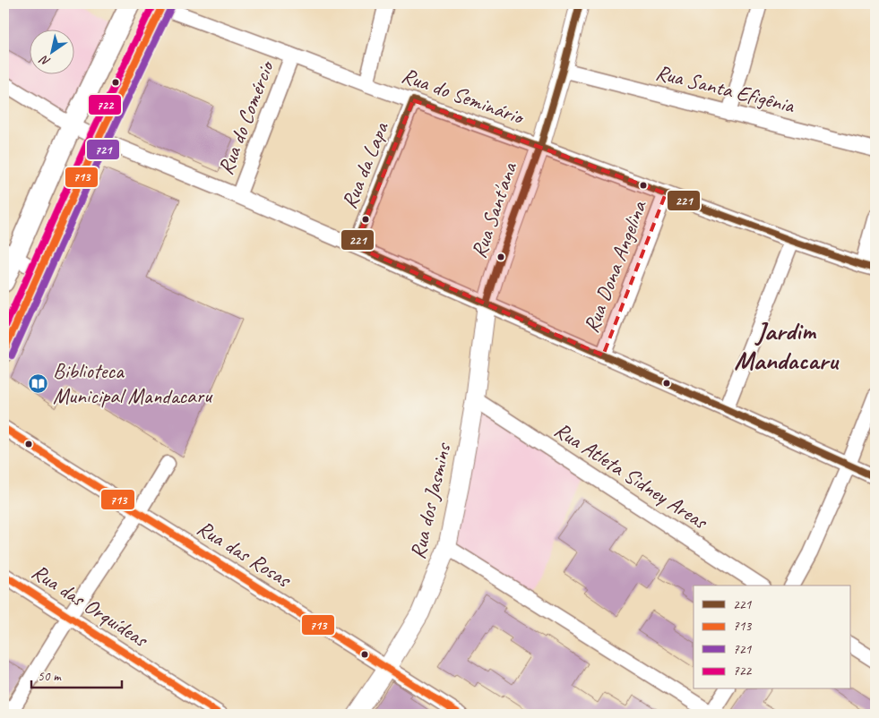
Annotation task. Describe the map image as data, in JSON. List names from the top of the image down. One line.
{"streets":{"street":["Rua Santa Efigênia","Rua do Seminário","Rua do Comércio","Rua da Lapa","Rua Sant'ana","Rua Dona Angelina","Rua Atleta Sidney Areas","Rua dos Jasmins","Rua das Rosas","Rua das Orquídeas"]},"crossings":[["Rua Santa Efigênia","Rua Sant'ana"],["Rua do Seminário","Rua do Comércio"],["Rua do Seminário","Rua da Lapa"],["Rua do Seminário","Rua Sant'ana"],["Rua do Seminário","Rua Dona Angelina"],["Rua Sant'ana","Rua dos Jasmins"],["Rua Atleta Sidney Areas","Rua dos Jasmins"],["Rua dos Jasmins","Rua das Rosas"]],"districts":["Jardim Mandacaru"],"places":{"library":["Biblioteca Municipal Mandacaru"]},"lines":["transit line 221","transit line 713","transit line 722","transit line 721"],"legend":["221","713","721","722"],"scale_bar":"50 m","north":"bottom left"}
